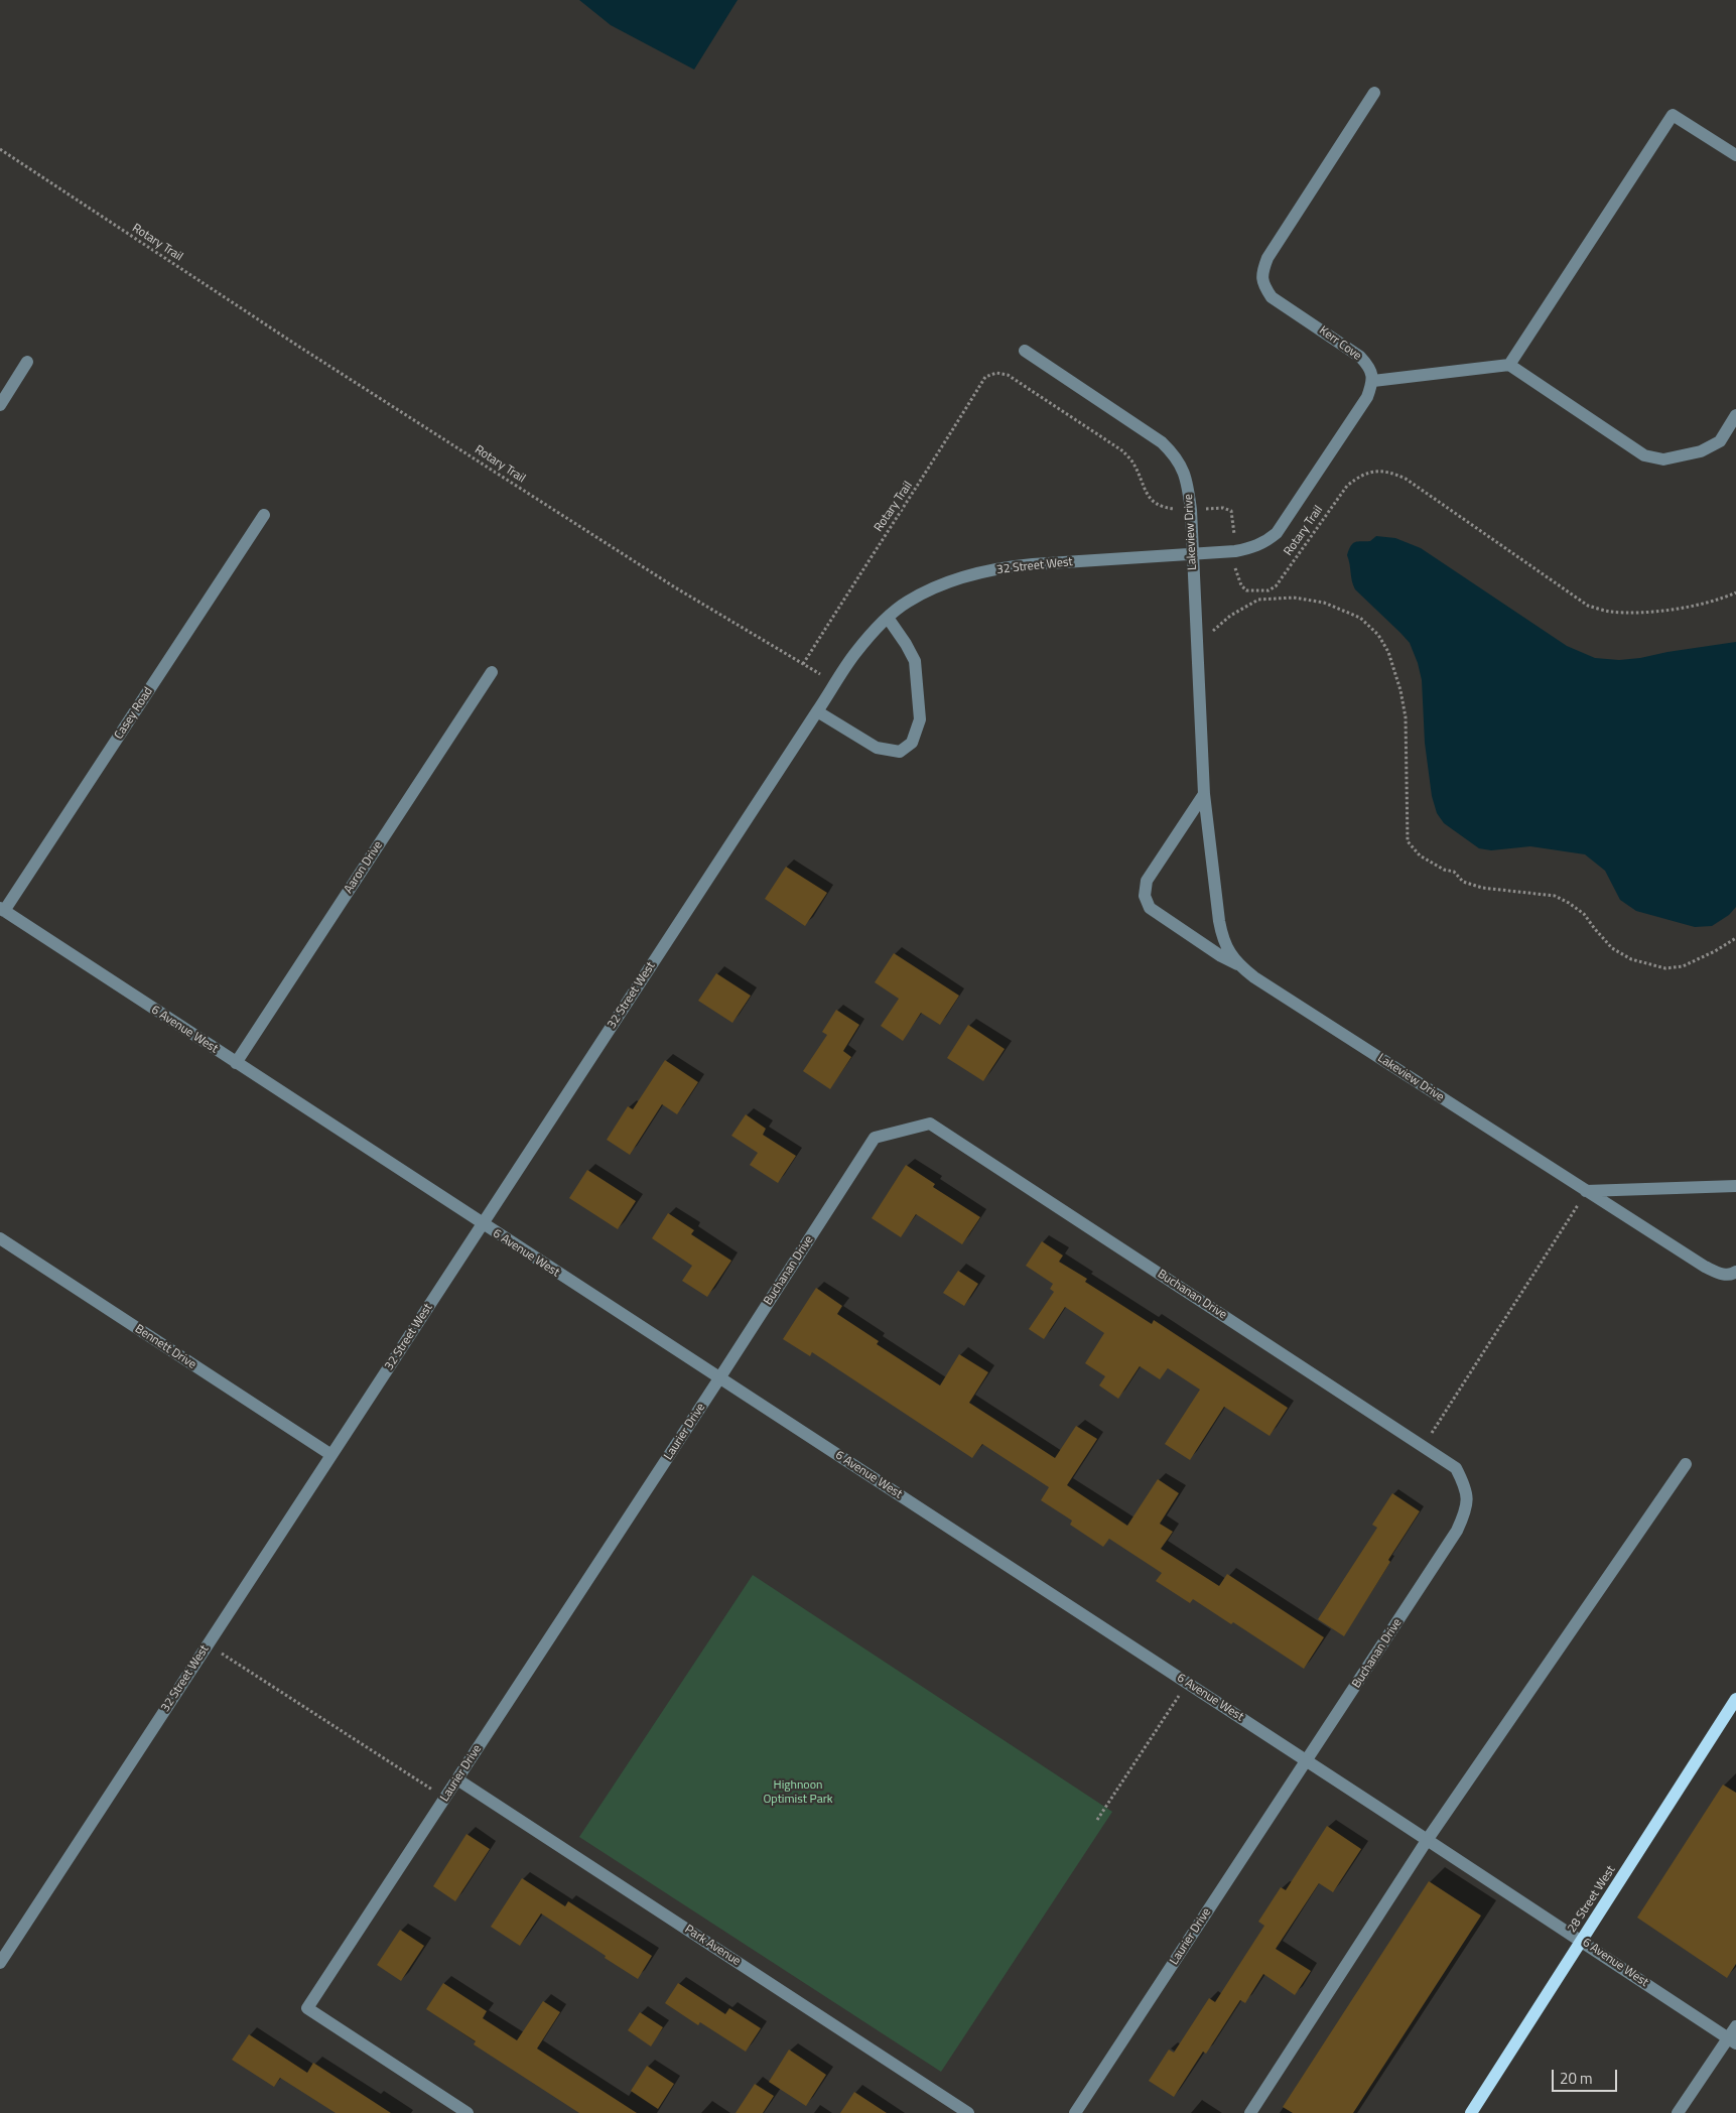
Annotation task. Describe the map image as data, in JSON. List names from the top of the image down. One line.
{"streets":{"main road":["28 Street West"],"street":["Kerr Cove","Lakeview Drive","32 Street West","Casey Road","Aaron Drive","6 Avenue West","Buchanan Drive","Bennett Drive","Laurier Drive","Park Avenue"],"path":["Rotary Trail"]},"crossings":[["Rotary Trail","Lakeview Drive"],["Lakeview Drive","32 Street West"],["32 Street West","6 Avenue West"],["32 Street West","Bennett Drive"],["Casey Road","6 Avenue West"],["Aaron Drive","6 Avenue West"],["6 Avenue West","Buchanan Drive"],["6 Avenue West","Laurier Drive"],["6 Avenue West","28 Street West"],["Buchanan Drive","Laurier Drive"],["Laurier Drive","Park Avenue"]],"parks":["Highnoon Optimist Park"],"scale_bar":"20 m"}
